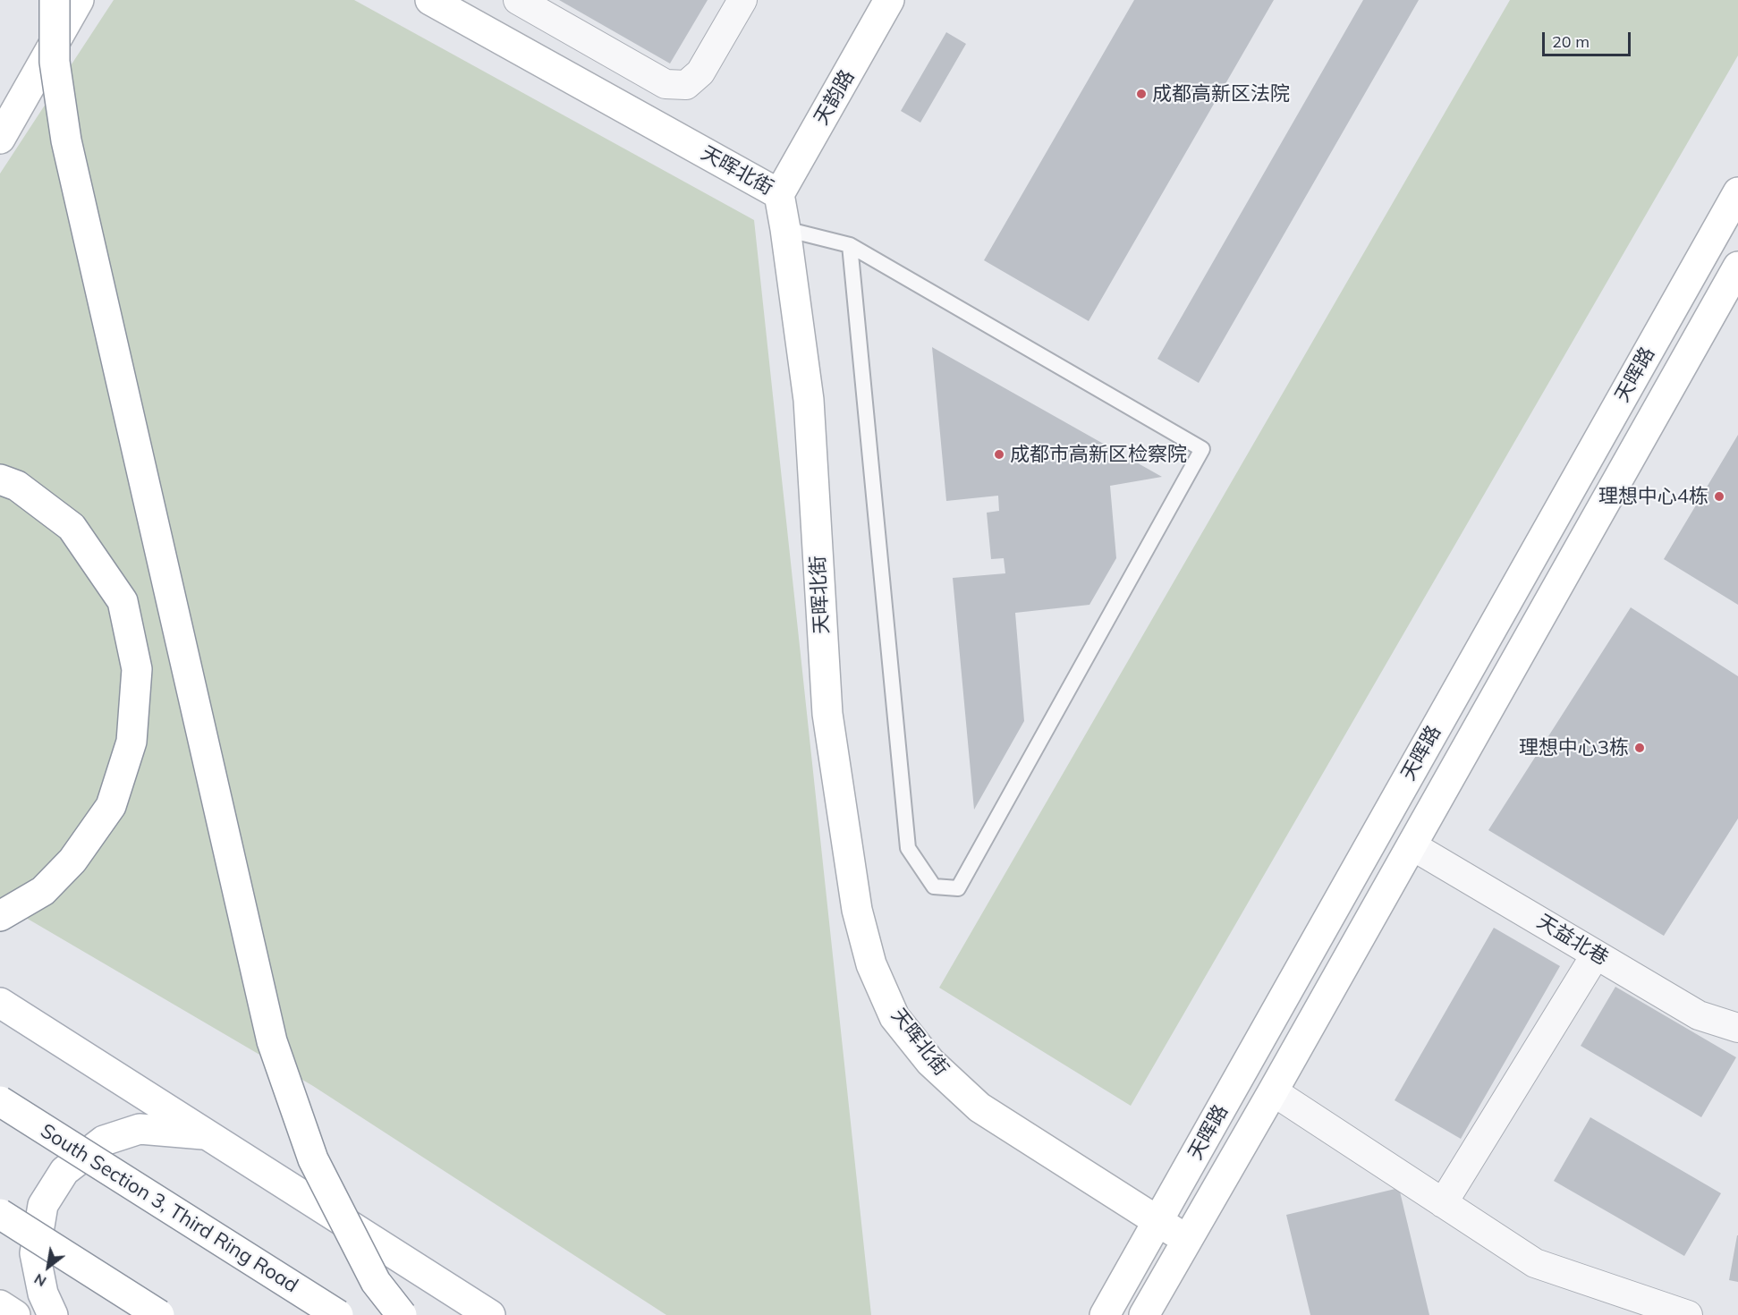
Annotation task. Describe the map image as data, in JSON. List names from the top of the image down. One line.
{"streets":{"main road":["天韵路","天晖北街","天晖路","South Section 3, Third Ring Road"],"street":["天益北巷"]},"crossings":[["天韵路","天晖北街"],["天晖北街","天晖路"],["天晖路","天益北巷"]],"places":["成都高新区法院","成都市高新区检察院","理想中心4栋","理想中心3栋"],"scale_bar":"20 m","north":"bottom left"}
